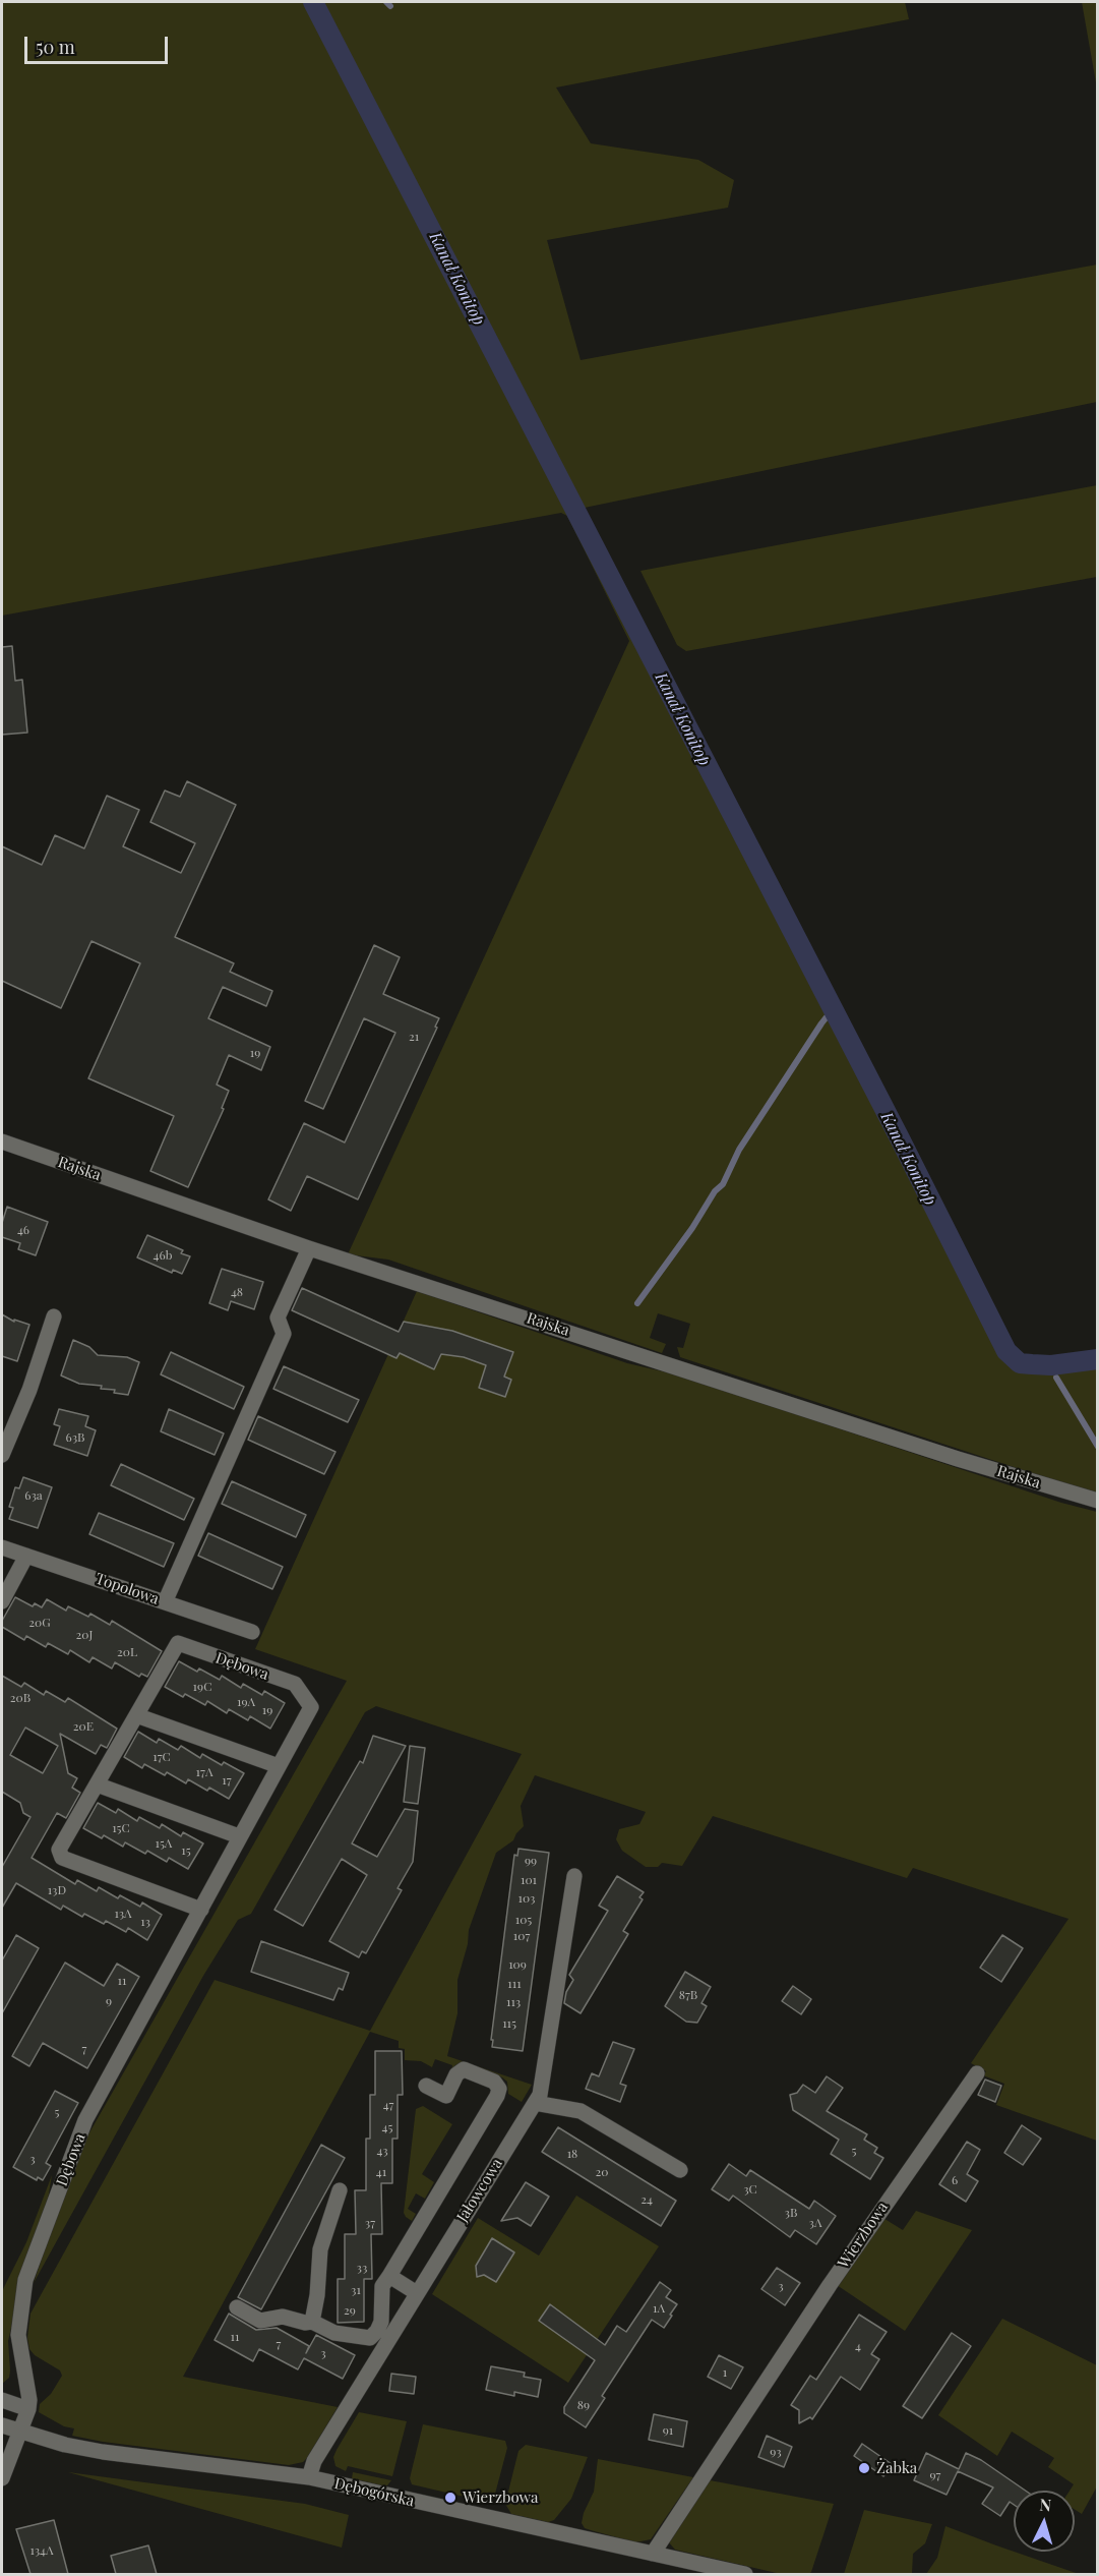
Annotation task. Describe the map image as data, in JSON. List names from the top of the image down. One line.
{"streets":{"street":["Rajska","Topolowa","Dębowa","Jałowcowa","Wierzbowa","Dębogórska"]},"crossings":[["Dębowa","Dębogórska"],["Jałowcowa","Dębogórska"],["Wierzbowa","Dębogórska"]],"water":["Kanał Konitop"],"places":["Żabka","Wierzbowa"],"house_numbers":["21","19","46","46b","48","63B","63a","20G","20J","20L","19C","20B","19A","19","20E","17C","17A","17","15C","15A","15","99","101","13D","103","13A","105","13","107","109","11","111","87B","9","113","115","7","47","5","45","43","5","18","3","41","20","6","3C","24","3B","37","3A","33","3","31","1A","29","11","7","4","3","1","89","91","93","97","134A"],"scale_bar":"50 m","north":"top"}
